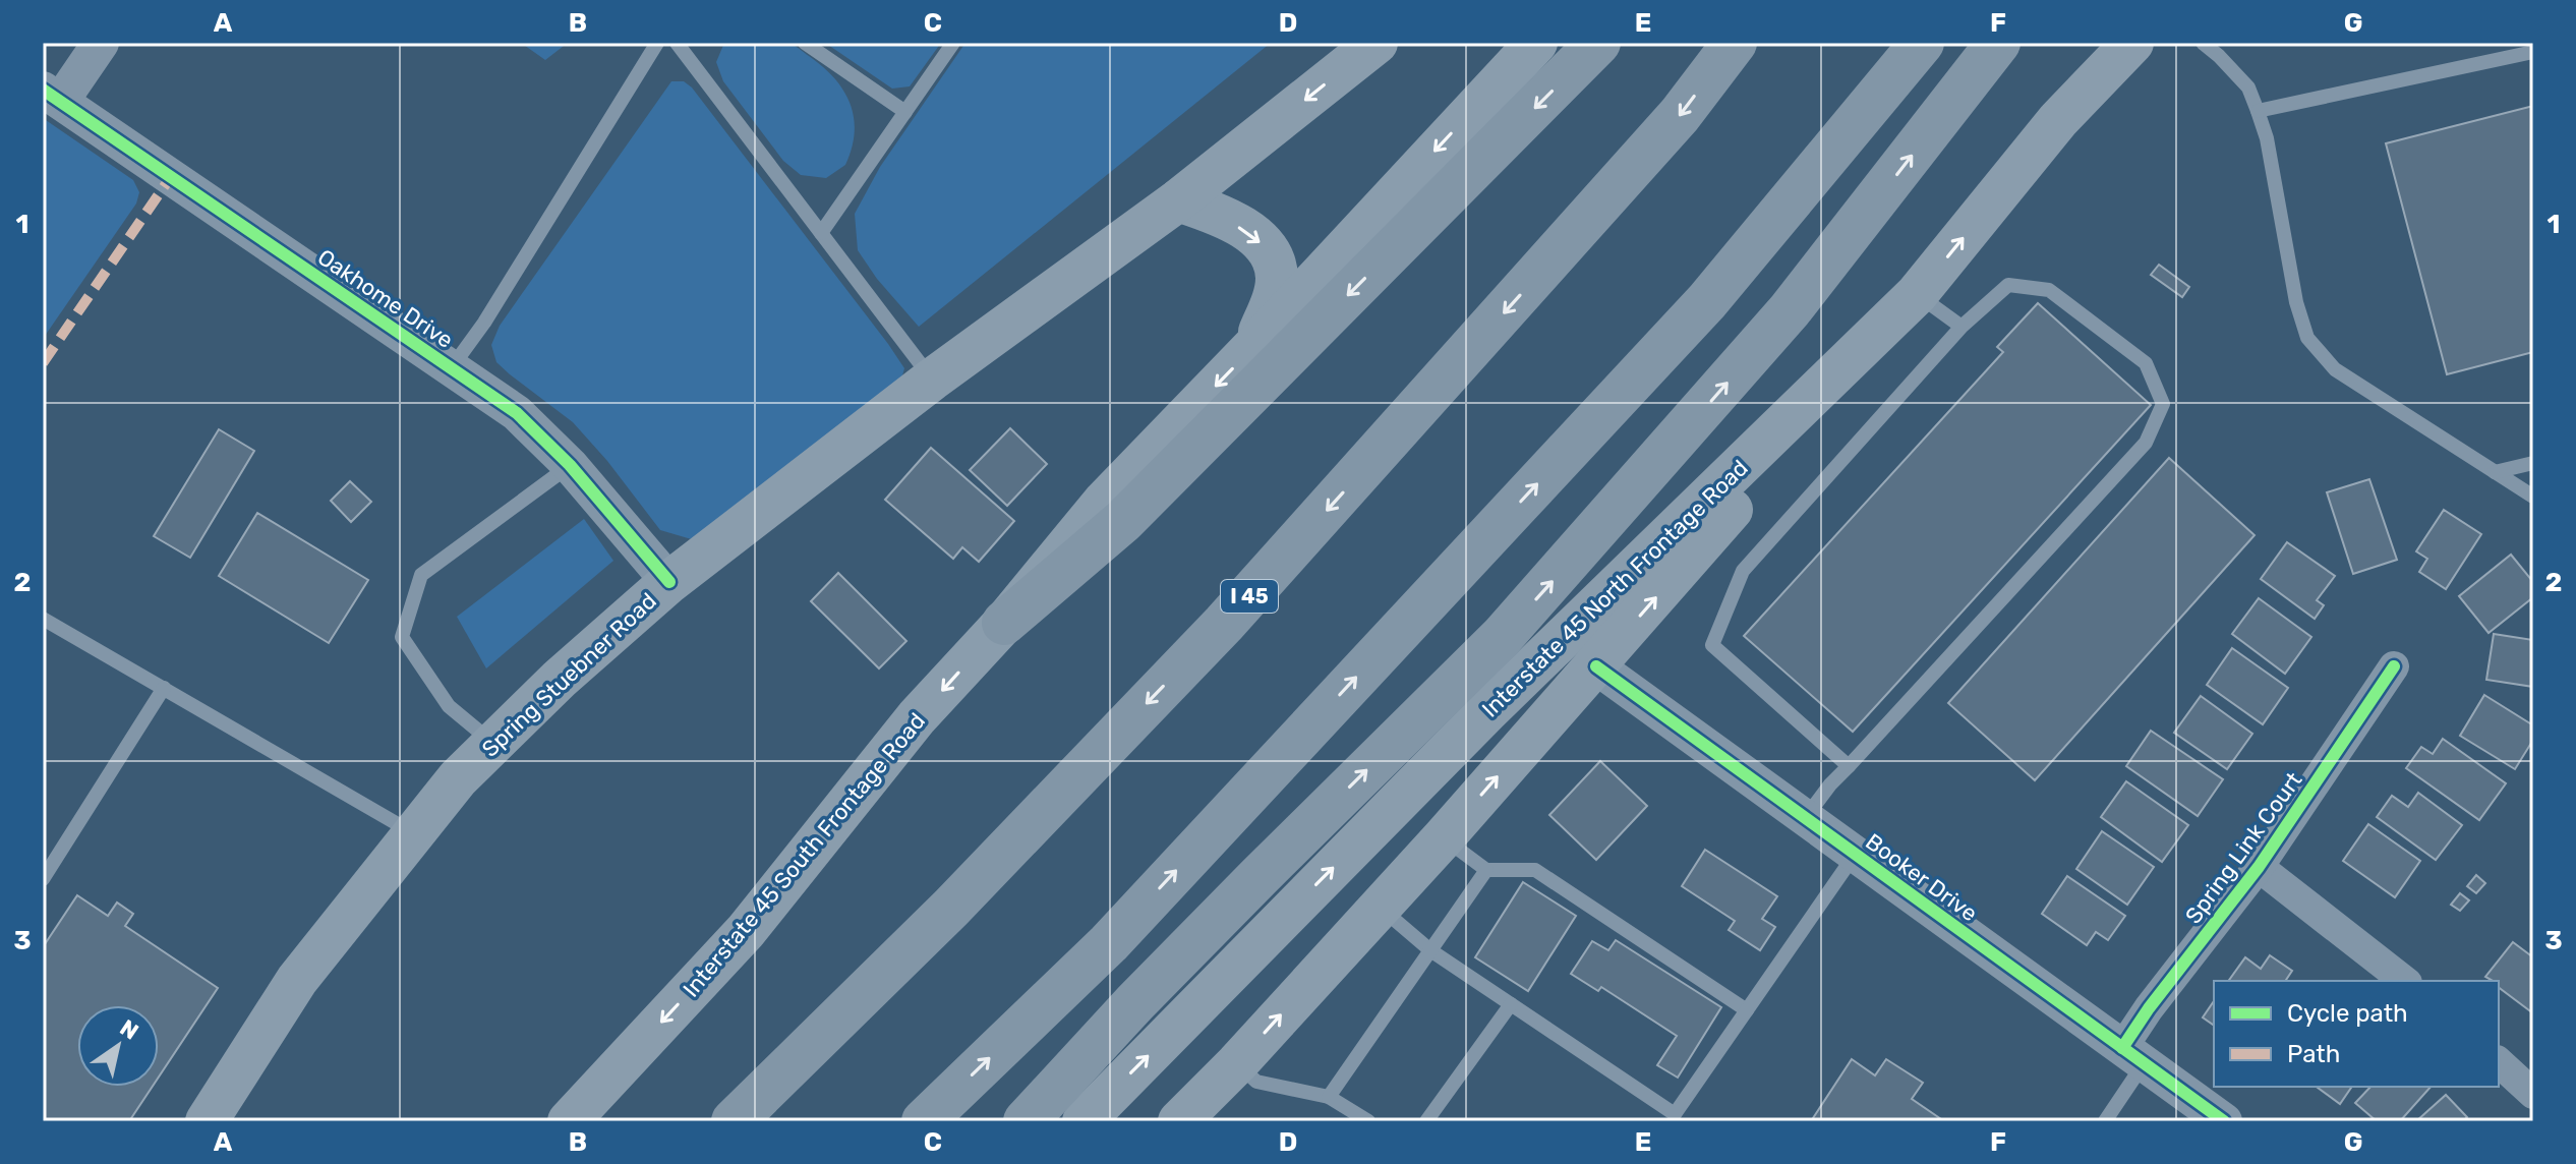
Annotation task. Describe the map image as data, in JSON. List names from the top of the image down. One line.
{"streets":{"highway":["I 45"],"main road":["Interstate 45 North Frontage Road","Spring Stuebner Road","Interstate 45 South Frontage Road"],"street":["Oakhome Drive","Spring Link Court","Booker Drive"]},"crossings":[["Oakhome Drive","Spring Stuebner Road"],["Spring Link Court","Booker Drive"]],"one_way":["Interstate 45 South Frontage Road"],"legend":["Cycle path","Path"],"north":"top right","grid":{"columns":["A","B","C","D","E","F","G"],"rows":["1","2","3"]}}
